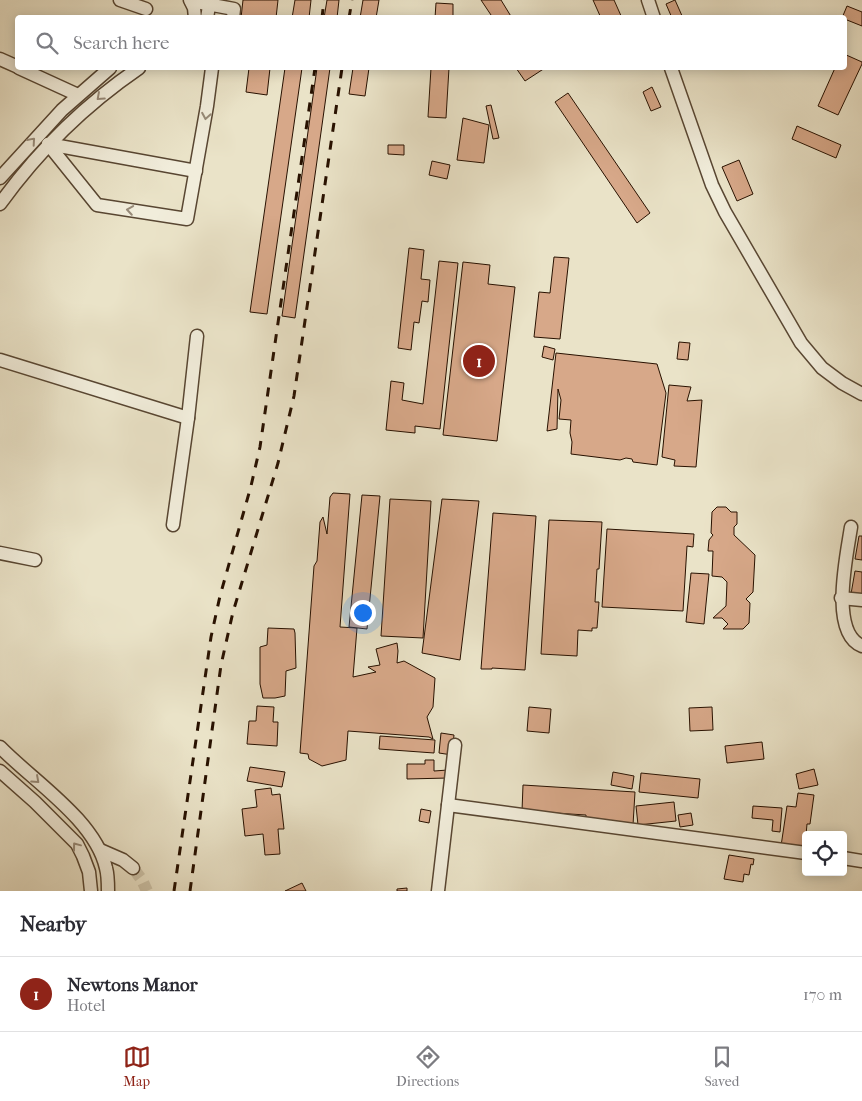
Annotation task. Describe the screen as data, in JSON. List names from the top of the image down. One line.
{"page":{"search":"Search here","pins":"1","heading":"Nearby","list":[{"mark":"1","name":"Newtons Manor","note":"Hotel","value":"170 m"}],"nav":["Map","Directions","Saved"]}}
